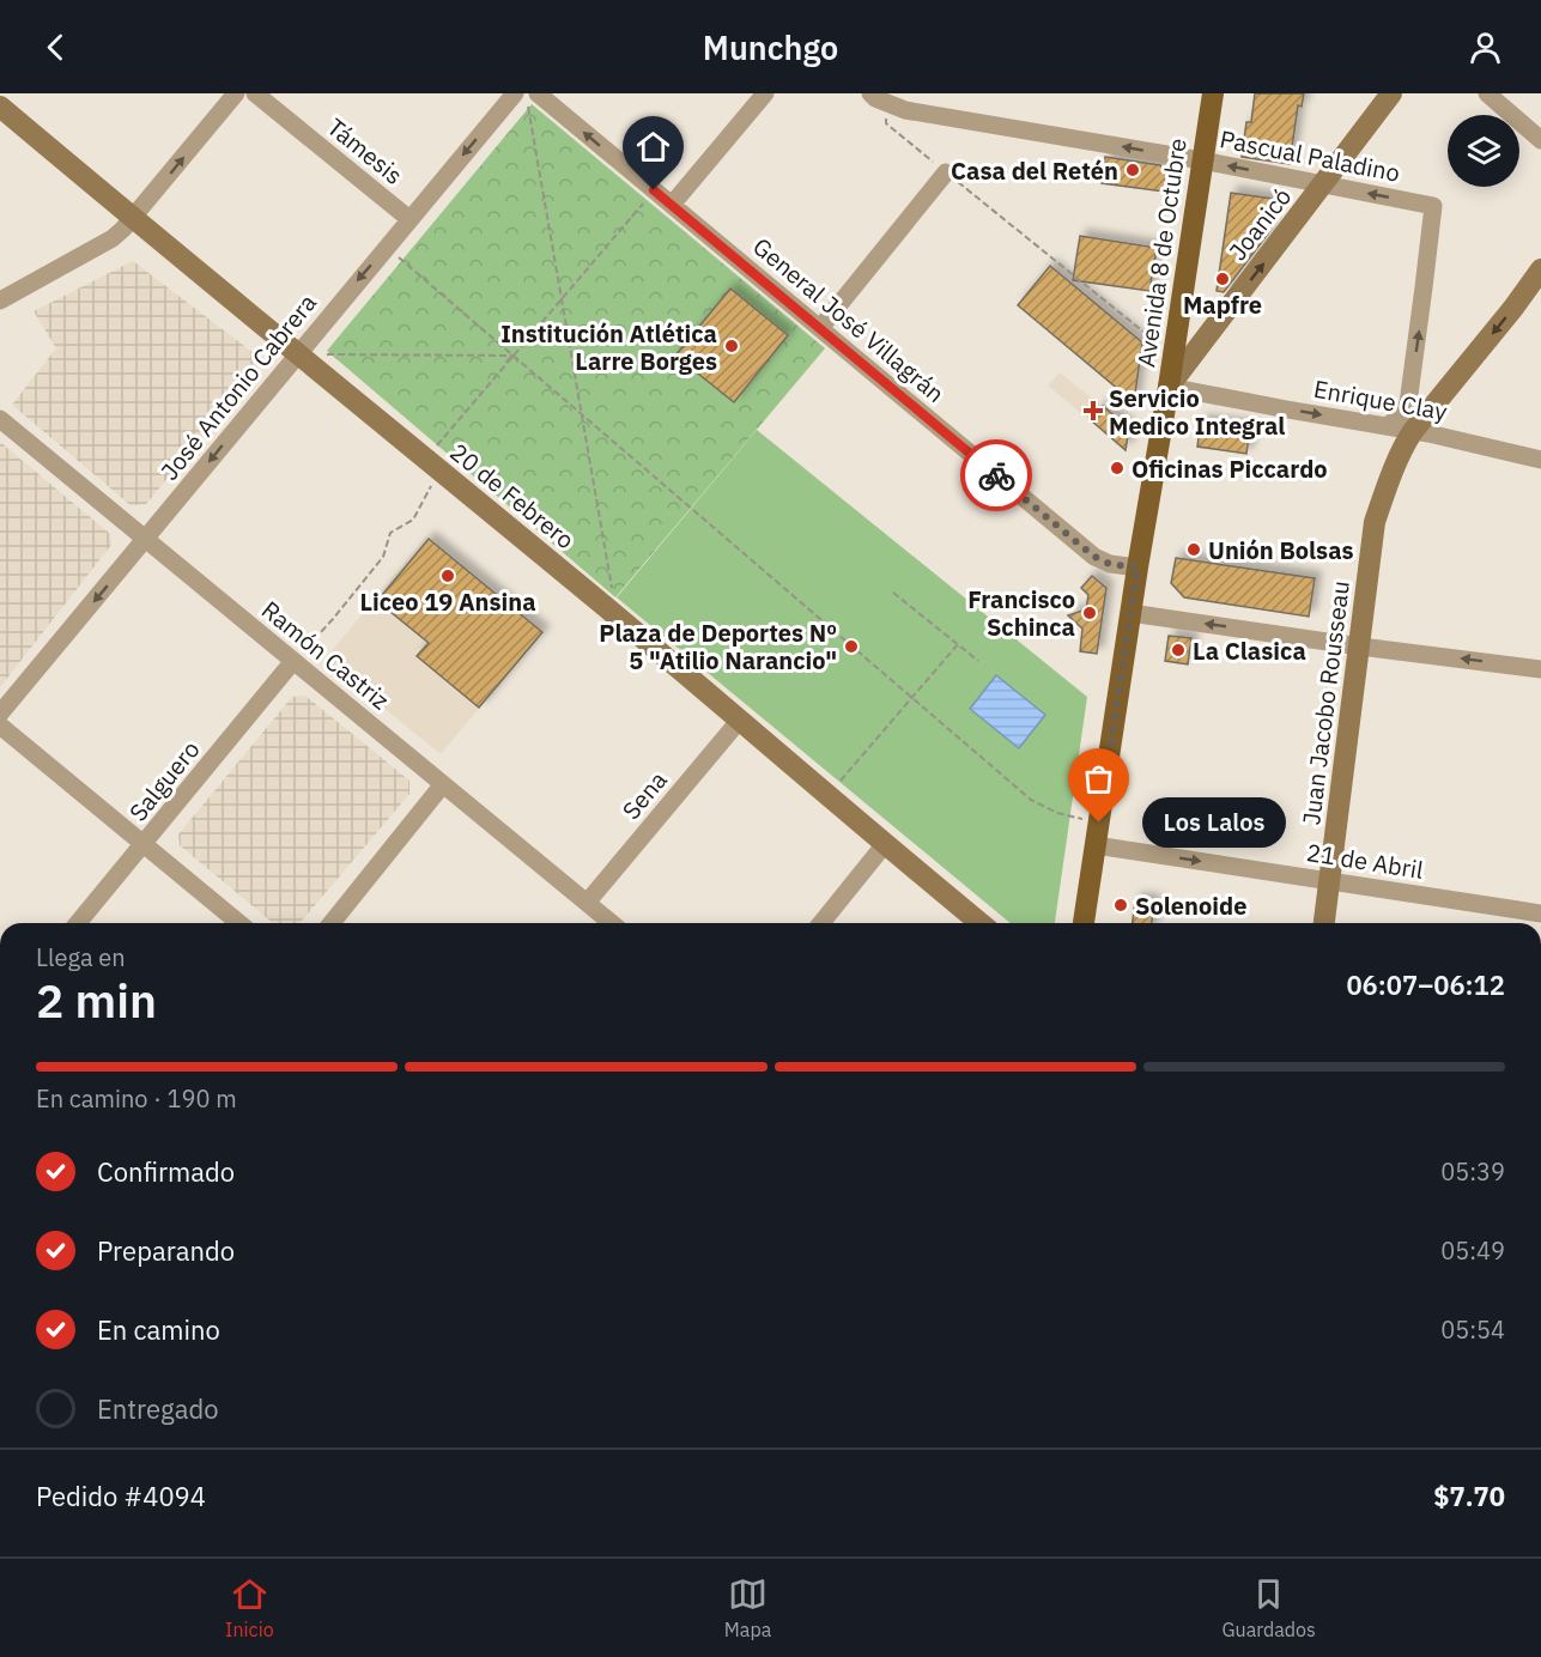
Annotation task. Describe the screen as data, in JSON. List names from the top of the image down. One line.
{"streets":{"main road":["Joanicó","Avenida 8 de Octubre","20 de Febrero","Juan Jacobo Rousseau"],"street":["Támesis","Pascual Paladino","General José Villagrán","José Antonio Cabrera","Enrique Clay","Ramón Castriz","Salguero","Sena","21 de Abril"]},"crossings":[["Támesis","José Antonio Cabrera"],["Pascual Paladino","Joanicó"],["Pascual Paladino","Avenida 8 de Octubre"],["Pascual Paladino","Enrique Clay"],["Joanicó","Avenida 8 de Octubre"],["Joanicó","Enrique Clay"],["Avenida 8 de Octubre","General José Villagrán"],["Avenida 8 de Octubre","Enrique Clay"],["Avenida 8 de Octubre","21 de Abril"],["José Antonio Cabrera","20 de Febrero"],["José Antonio Cabrera","Ramón Castriz"],["Enrique Clay","Juan Jacobo Rousseau"],["20 de Febrero","Sena"],["Ramón Castriz","Salguero"],["Ramón Castriz","Sena"],["Juan Jacobo Rousseau","21 de Abril"]],"one_way":["Pascual Paladino","Joanicó","José Antonio Cabrera","Enrique Clay","21 de Abril"],"places":{"other":["Casa del Retén","Mapfre","Institución Atlética Larre Borges","Oficinas Piccardo","Unión Bolsas","Liceo 19 Ansina","Francisco Schinca","Plaza de Deportes Nº 5 \"Atilio Narancio\"","La Clasica","Los Lalos","Solenoide"],"health":["Servicio Medico Integral"]},"page":{"header":"Munchgo","bubble":"Los Lalos","heading":["2 min","Llega en","06:07–06:12"],"panel":["Pedido #4094","$7.70"],"bar":"En camino · 190 m","list":[["Confirmado","05:39"],["Preparando","05:49"],["En camino","05:54"],"Entregado"],"tabs":["Inicio","Mapa","Guardados"]}}
